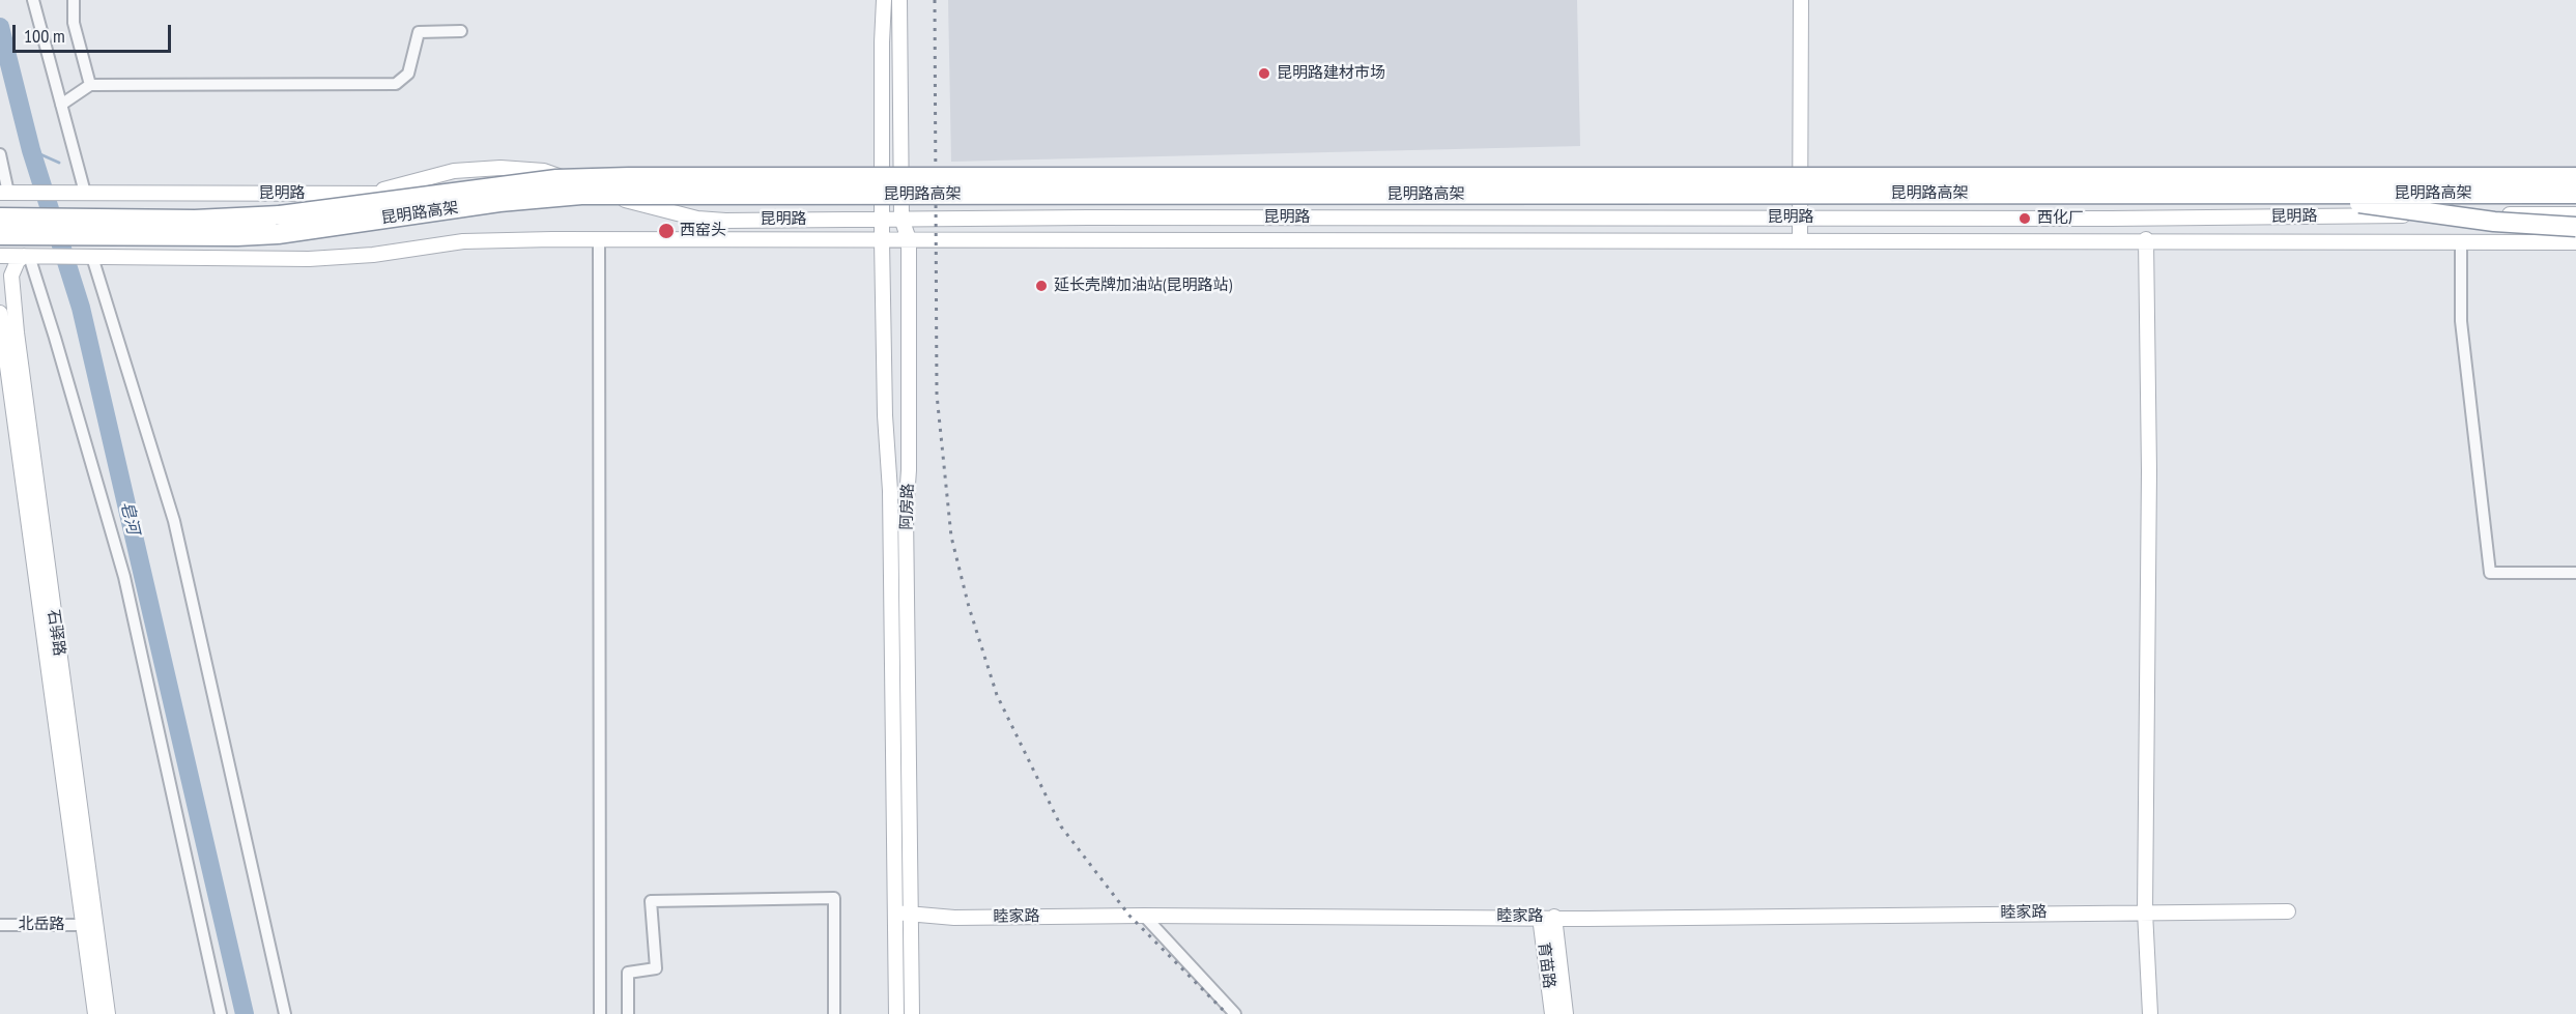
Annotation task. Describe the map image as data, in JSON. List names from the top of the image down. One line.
{"streets":{"highway":["昆明路","昆明路高架"],"main road":["阿房路","石驿路","睦家路","育苗路"],"street":["北岳路"]},"crossings":[["昆明路","昆明路高架"],["昆明路","阿房路"],["昆明路","石驿路"],["阿房路","睦家路"],["石驿路","北岳路"],["睦家路","育苗路"]],"water":["皂河"],"places":["昆明路建材市场","西化厂","西窑头","延长壳牌加油站(昆明路站)"],"scale_bar":"100 m"}
